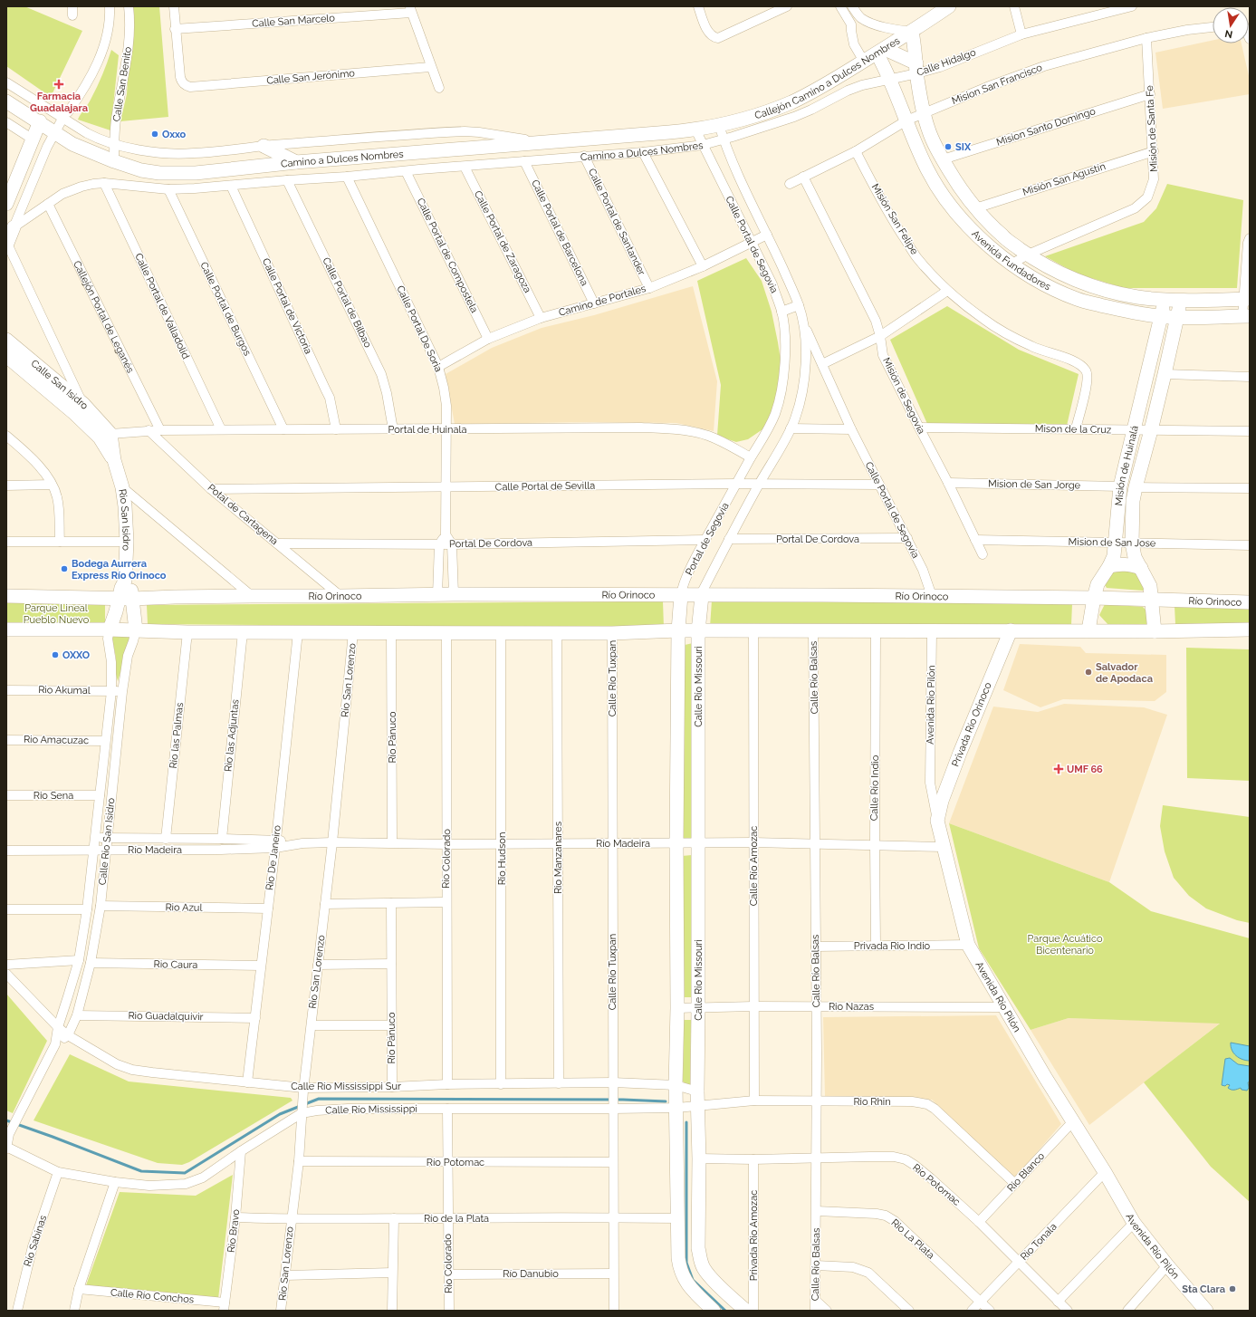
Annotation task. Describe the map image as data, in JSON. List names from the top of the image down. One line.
{"streets":{"street":["Calle San Marcelo","Calle Hidalgo","Calle San Jerónimo","Callejón Camino a Dulces Nombres","Calle San Benito","Mision San Francisco","Mision Santo Domingo","Misión de Santa Fe","Camino a Dulces Nombres","Misión San Agustín","Misión San Felipe","Calle Portal de Santander","Calle Portal de Barcelona","Calle Portal de Zaragoza","Calle Portal de Segovia","Calle Portal de Compostela","Avenida Fundadores","Camino de Portales","Calle Portal de Bilbao","Calle Portal de Valladolid","Calle Portal de Victoria","Calle Portal de Burgos","Callejón Portal de Leganés","Calle Portal De Soria","Calle San Isidro","Misión de Segovia","Portal de Huinala","Mison de la Cruz","Misión de Huinalá","Mision de San Jorge","Calle Portal de Sevilla","Potal de Cartagena","Rio San Isidro","Portal de Segovia","Portal De Cordova","Mision de San Jose","Río Orinoco","Calle Río Balsas","Calle Río Tuxpan","Río San Lorenzo","Calle Río Missouri","Rio Akumal","Avenida Río Pilón","Privada Río Orinoco","Rio las Palmas","Rio las Adjuntas","Río Pánuco","Rio Amacuzac","Calle Río Indio","Rio Sena","Calle Rio San Isidro","Río Madeira","Rio De Janeiro","Rio Manzanares","Río Colorado","Rio Hudson","Calle Río Amozac","Rio Azul","Privada Rio Indio","Rio Caura","Rio Nazas","Rio Guadalquivir","Calle Río Mississippi Sur","Rio Rhin","Calle Río Mississippi","Río Potomac","Rio Blanco","Río de la Plata","Río Bravo","Privada Rio Amozac","Rio La Plata","Río Sabinas","Rio Tonala","Río Danubio","Calle Río Conchos"]},"crossings":[["Calle San Marcelo","Calle San Jerónimo"],["Calle Hidalgo","Camino a Dulces Nombres"],["Calle Hidalgo","Calle Portal de Segovia"],["Calle Hidalgo","Avenida Fundadores"],["Callejón Camino a Dulces Nombres","Camino a Dulces Nombres"],["Callejón Camino a Dulces Nombres","Calle Portal de Segovia"],["Callejón Camino a Dulces Nombres","Avenida Fundadores"],["Calle San Benito","Camino a Dulces Nombres"],["Mision San Francisco","Misión de Santa Fe"],["Mision San Francisco","Misión San Felipe"],["Mision San Francisco","Avenida Fundadores"],["Mision San Francisco","Misión de Segovia"],["Mision Santo Domingo","Misión de Santa Fe"],["Mision Santo Domingo","Avenida Fundadores"],["Misión de Santa Fe","Misión San Agustín"],["Misión de Santa Fe","Avenida Fundadores"],["Camino a Dulces Nombres","Calle Portal de Santander"],["Camino a Dulces Nombres","Calle Portal de Barcelona"],["Camino a Dulces Nombres","Calle Portal de Zaragoza"],["Camino a Dulces Nombres","Calle Portal de Segovia"],["Camino a Dulces Nombres","Calle Portal de Compostela"],["Camino a Dulces Nombres","Calle Portal de Bilbao"],["Camino a Dulces Nombres","Calle Portal de Valladolid"],["Camino a Dulces Nombres","Calle Portal de Victoria"],["Camino a Dulces Nombres","Calle Portal de Burgos"],["Camino a Dulces Nombres","Callejón Portal de Leganés"],["Camino a Dulces Nombres","Calle Portal De Soria"],["Misión San Agustín","Avenida Fundadores"],["Misión San Felipe","Mison de la Cruz"],["Calle Portal de Santander","Camino de Portales"],["Calle Portal de Barcelona","Camino de Portales"],["Calle Portal de Zaragoza","Camino de Portales"],["Calle Portal de Segovia","Camino de Portales"],["Calle Portal de Segovia","Portal de Huinala"],["Calle Portal de Segovia","Calle Portal de Sevilla"],["Calle Portal de Segovia","Portal de Segovia"],["Calle Portal de Segovia","Portal De Cordova"],["Calle Portal de Segovia","Río Orinoco"],["Calle Portal de Compostela","Camino de Portales"],["Avenida Fundadores","Misión de Huinalá"],["Camino de Portales","Calle Portal De Soria"],["Calle Portal de Bilbao","Portal de Huinala"],["Calle Portal de Valladolid","Portal de Huinala"],["Calle Portal de Victoria","Portal de Huinala"],["Calle Portal de Burgos","Portal de Huinala"],["Callejón Portal de Leganés","Portal de Huinala"],["Calle Portal De Soria","Portal de Huinala"],["Calle Portal De Soria","Calle Portal de Sevilla"],["Calle San Isidro","Portal de Huinala"],["Calle San Isidro","Rio San Isidro"],["Misión de Segovia","Mison de la Cruz"],["Misión de Segovia","Mision de San Jorge"],["Misión de Segovia","Mision de San Jose"],["Portal de Huinala","Potal de Cartagena"],["Portal de Huinala","Rio San Isidro"],["Mison de la Cruz","Misión de Huinalá"],["Misión de Huinalá","Mision de San Jorge"],["Misión de Huinalá","Mision de San Jose"],["Misión de Huinalá","Río Orinoco"],["Calle Portal de Sevilla","Potal de Cartagena"],["Calle Portal de Sevilla","Portal de Segovia"],["Potal de Cartagena","Portal De Cordova"],["Potal de Cartagena","Río Orinoco"],["Rio San Isidro","Río Orinoco"],["Rio San Isidro","Calle Rio San Isidro"],["Portal de Segovia","Portal De Cordova"],["Portal de Segovia","Río Orinoco"],["Portal de Segovia","Calle Río Missouri"],["Río Orinoco","Calle Río Missouri"],["Calle Río Balsas","Río Madeira"],["Calle Río Balsas","Privada Rio Indio"],["Calle Río Balsas","Rio Nazas"],["Calle Río Balsas","Rio Rhin"],["Calle Río Balsas","Río Potomac"],["Calle Río Balsas","Rio La Plata"],["Calle Río Tuxpan","Río Madeira"],["Calle Río Tuxpan","Calle Río Mississippi Sur"],["Calle Río Tuxpan","Calle Río Mississippi"],["Calle Río Tuxpan","Río Potomac"],["Calle Río Tuxpan","Río de la Plata"],["Calle Río Tuxpan","Río Danubio"],["Río San Lorenzo","Río Madeira"],["Río San Lorenzo","Calle Río Mississippi Sur"],["Río San Lorenzo","Calle Río Mississippi"],["Río San Lorenzo","Río Potomac"],["Río San Lorenzo","Río de la Plata"],["Calle Río Missouri","Río Madeira"],["Calle Río Missouri","Rio Nazas"],["Calle Río Missouri","Calle Río Mississippi Sur"],["Calle Río Missouri","Rio Rhin"],["Calle Río Missouri","Calle Río Mississippi"],["Calle Río Missouri","Río Potomac"],["Calle Río Missouri","Río de la Plata"],["Rio Akumal","Calle Rio San Isidro"],["Avenida Río Pilón","Privada Río Orinoco"],["Avenida Río Pilón","Río Madeira"],["Avenida Río Pilón","Privada Rio Indio"],["Avenida Río Pilón","Rio Nazas"],["Avenida Río Pilón","Rio Blanco"],["Avenida Río Pilón","Rio Tonala"],["Rio las Palmas","Río Madeira"],["Rio las Adjuntas","Río Madeira"],["Río Pánuco","Río Madeira"],["Río Pánuco","Calle Río Mississippi Sur"],["Rio Amacuzac","Calle Rio San Isidro"],["Calle Río Indio","Río Madeira"],["Calle Río Indio","Privada Rio Indio"],["Rio Sena","Calle Rio San Isidro"],["Calle Rio San Isidro","Río Madeira"],["Calle Rio San Isidro","Rio Azul"],["Calle Rio San Isidro","Rio Caura"],["Calle Rio San Isidro","Rio Guadalquivir"],["Calle Rio San Isidro","Calle Río Mississippi Sur"],["Calle Rio San Isidro","Calle Río Mississippi"],["Río Madeira","Rio De Janeiro"],["Río Madeira","Rio Manzanares"],["Río Madeira","Río Colorado"],["Río Madeira","Rio Hudson"],["Río Madeira","Calle Río Amozac"],["Rio De Janeiro","Rio Azul"],["Rio De Janeiro","Rio Caura"],["Rio De Janeiro","Rio Guadalquivir"],["Rio De Janeiro","Calle Río Mississippi Sur"],["Rio Manzanares","Calle Río Mississippi Sur"],["Río Colorado","Calle Río Mississippi Sur"],["Río Colorado","Calle Río Mississippi"],["Río Colorado","Río Potomac"],["Río Colorado","Río de la Plata"],["Río Colorado","Río Danubio"],["Rio Hudson","Calle Río Mississippi Sur"],["Calle Río Amozac","Rio Nazas"],["Calle Río Amozac","Rio Rhin"],["Rio Rhin","Calle Río Mississippi"],["Rio Rhin","Rio Blanco"],["Calle Río Mississippi","Río Bravo"],["Calle Río Mississippi","Río Sabinas"],["Río Potomac","Rio Blanco"],["Río Potomac","Privada Rio Amozac"],["Río Potomac","Rio Tonala"],["Río de la Plata","Río Bravo"],["Río Bravo","Calle Río Conchos"],["Rio La Plata","Rio Tonala"]],"parks":["Parque Lineal Pueblo Nuevo","Parque Acuático Bicentenario"],"places":{"health":["Farmacia Guadalajara","UMF 66"],"other":["Oxxo","SIX","Bodega Aurrera Express Río Orinoco","OXXO","Salvador de Apodaca","Sta Clara"]},"north":"bottom"}
